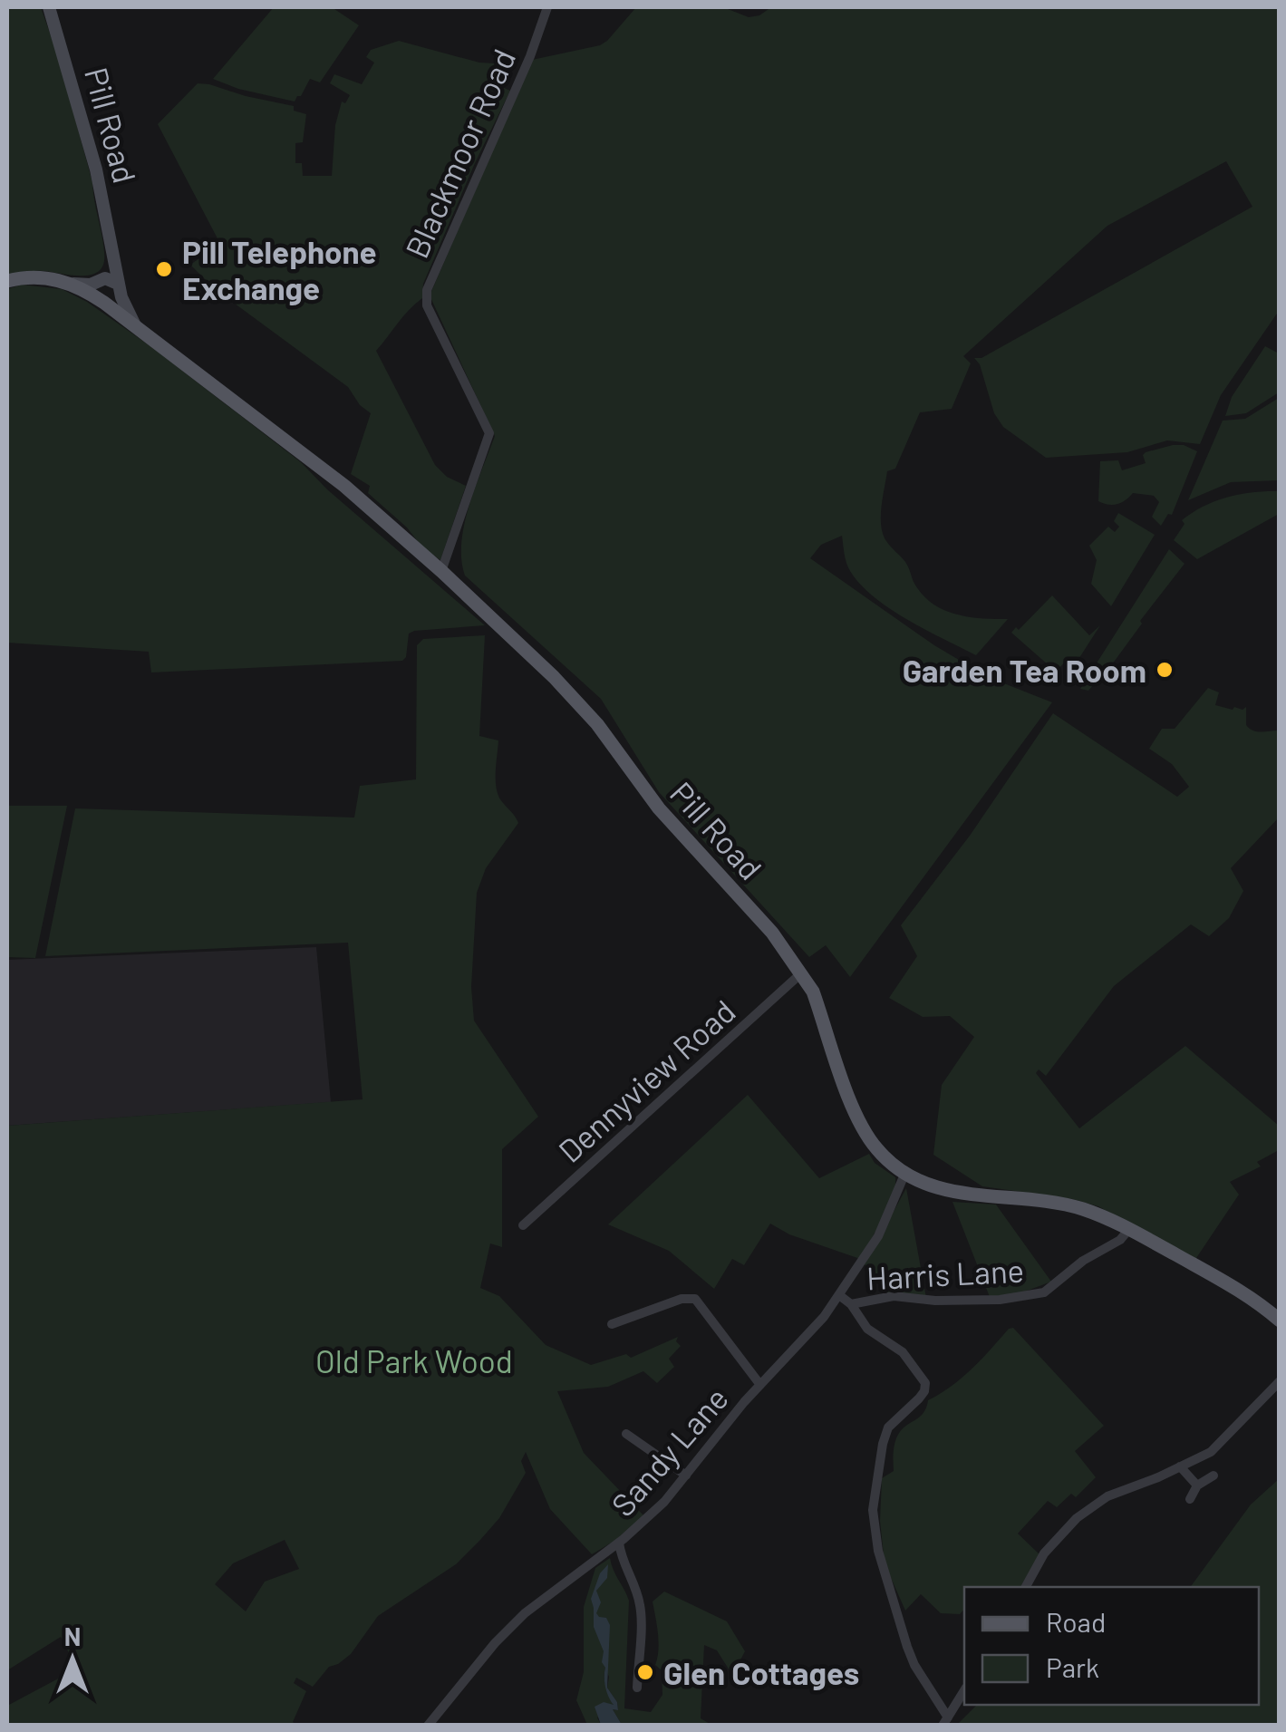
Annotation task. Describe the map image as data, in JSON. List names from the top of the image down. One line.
{"streets":{"main road":["Pill Road"],"street":["Blackmoor Road","Dennyview Road","Harris Lane","Sandy Lane"]},"crossings":[["Pill Road","Blackmoor Road"],["Pill Road","Dennyview Road"],["Pill Road","Harris Lane"],["Pill Road","Sandy Lane"]],"parks":["Old Park Wood"],"places":["Pill Telephone Exchange","Garden Tea Room","Glen Cottages"],"legend":["Road","Park"],"north":"top"}
